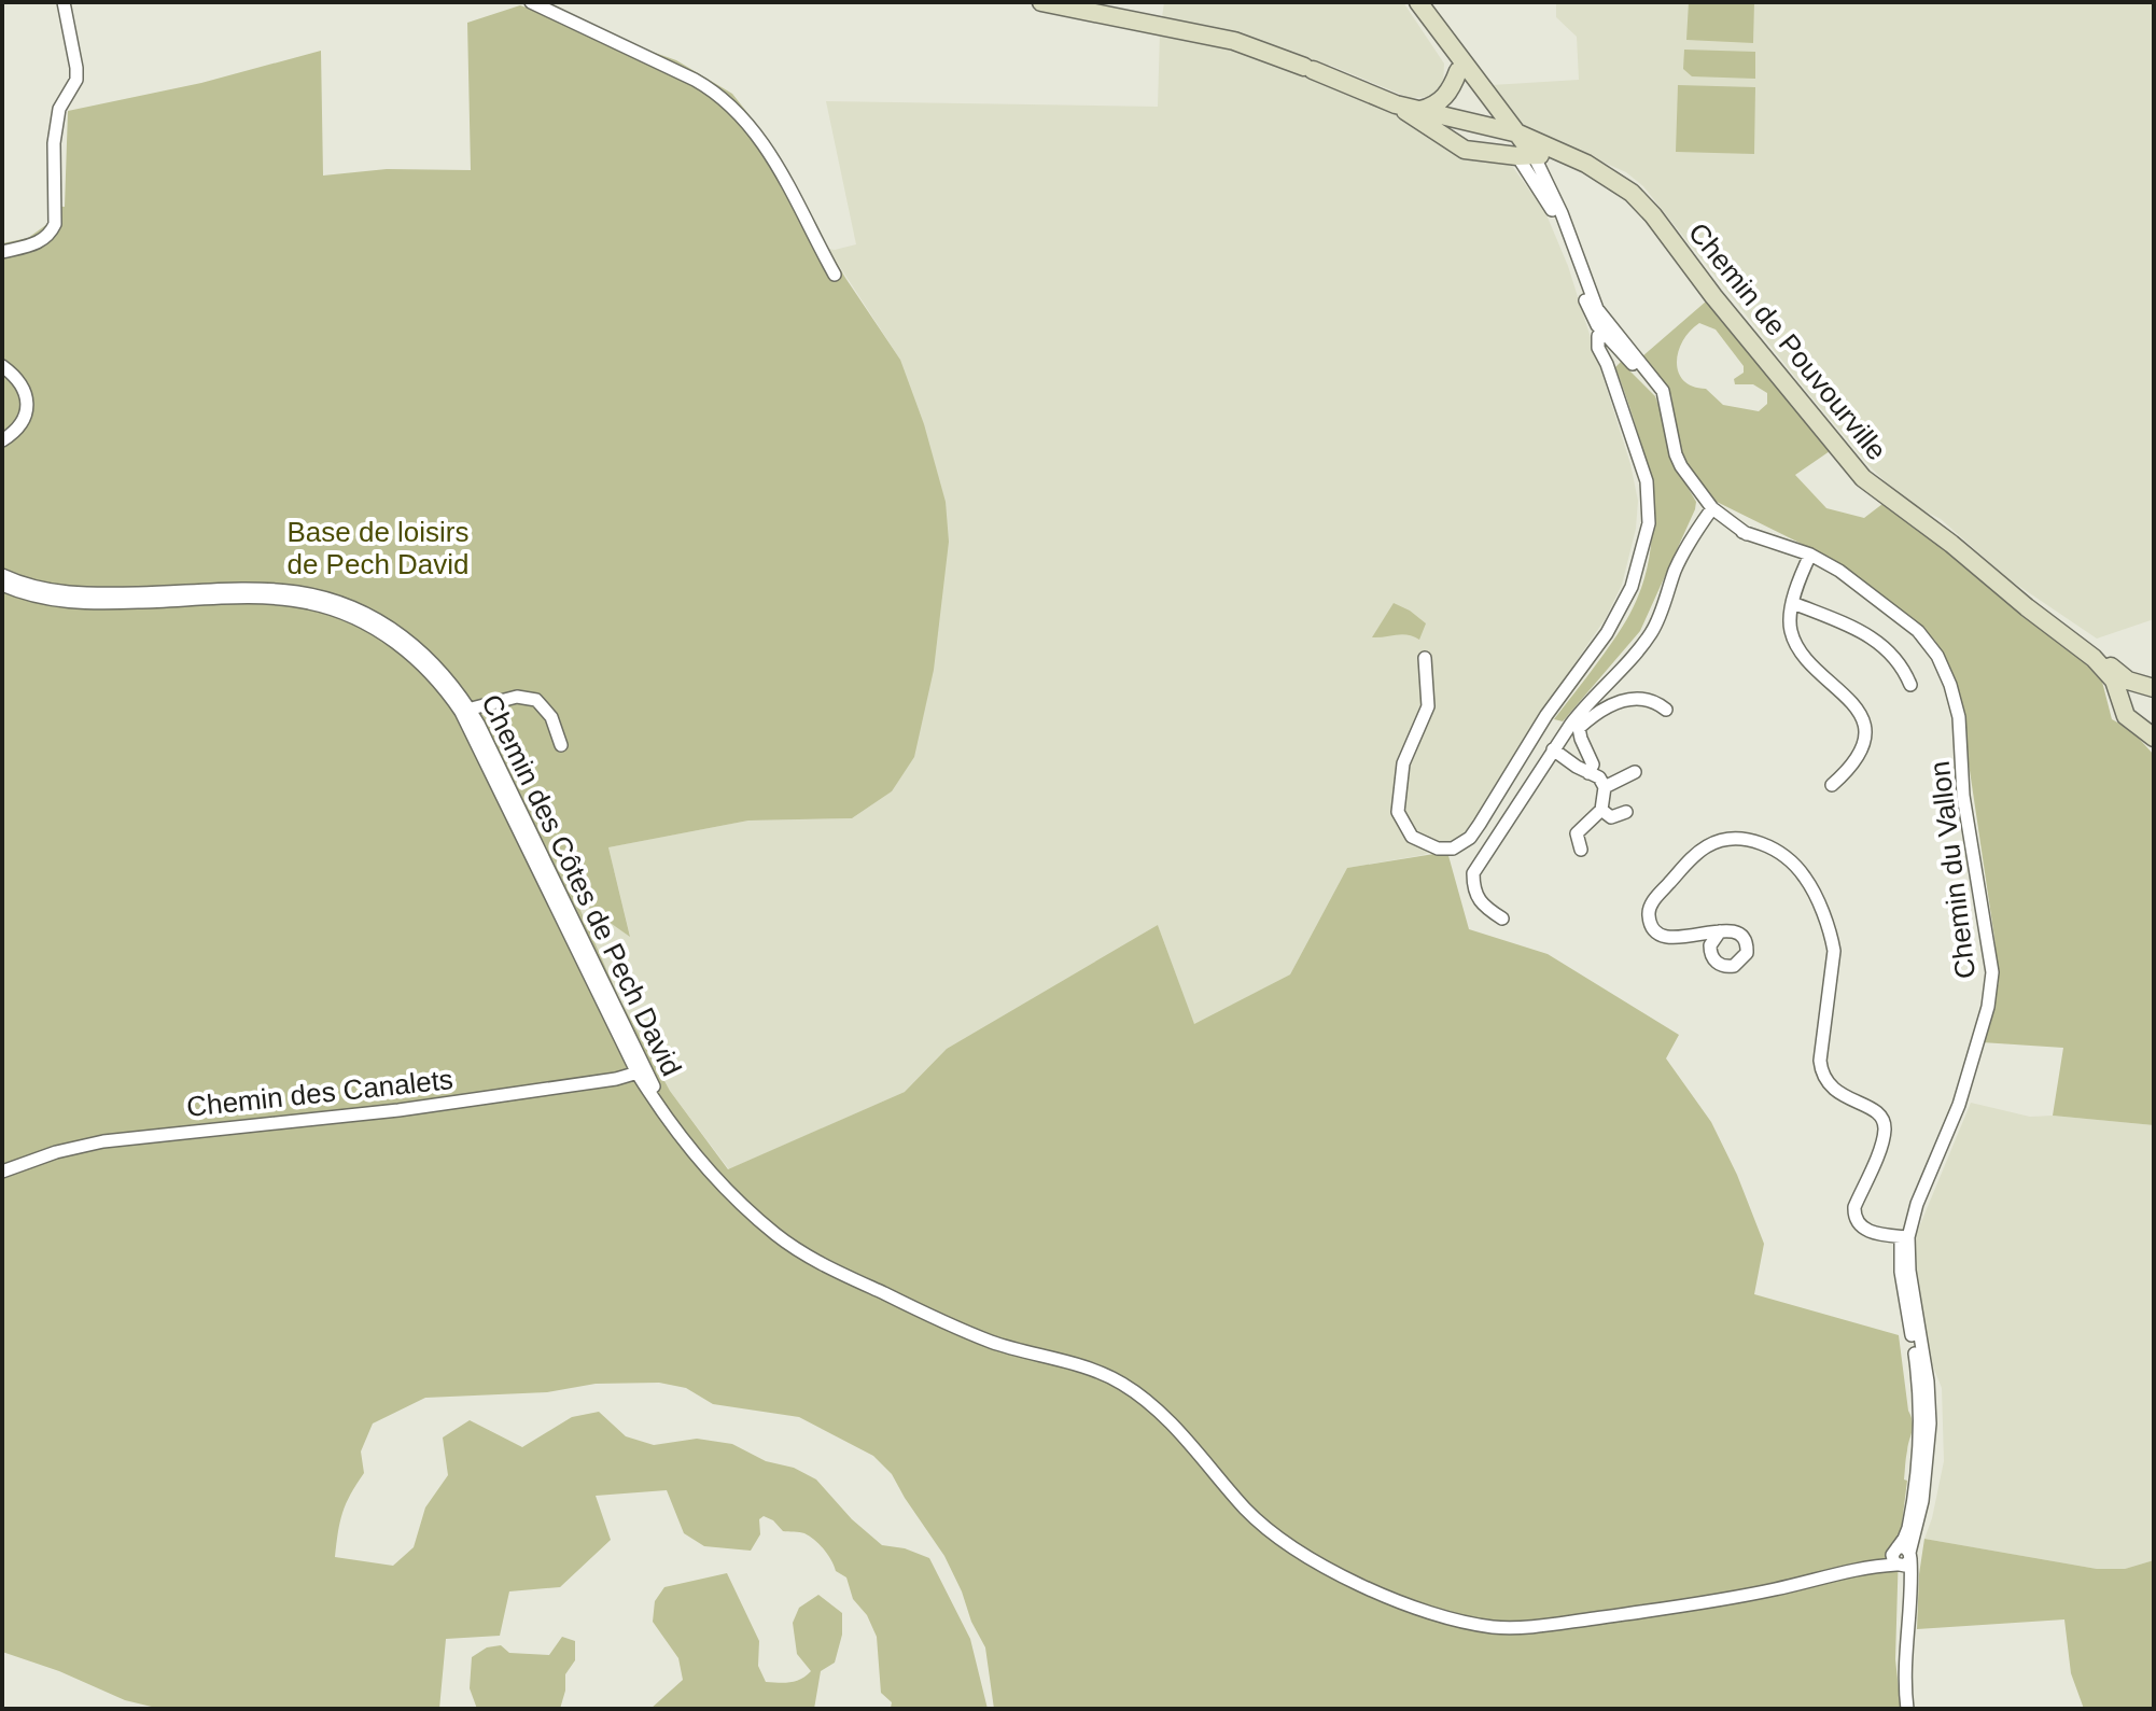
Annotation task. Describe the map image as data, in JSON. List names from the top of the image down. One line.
{"streets":{"street":["Chemin de Pouvourville","Chemin du Vallon","Chemin des Côtes de Pech David","Chemin des Canalets"]},"crossings":[["Chemin de Pouvourville","Chemin du Vallon"],["Chemin du Vallon","Chemin des Côtes de Pech David"],["Chemin des Côtes de Pech David","Chemin des Canalets"]],"parks":["Base de loisirs de Pech David"]}
